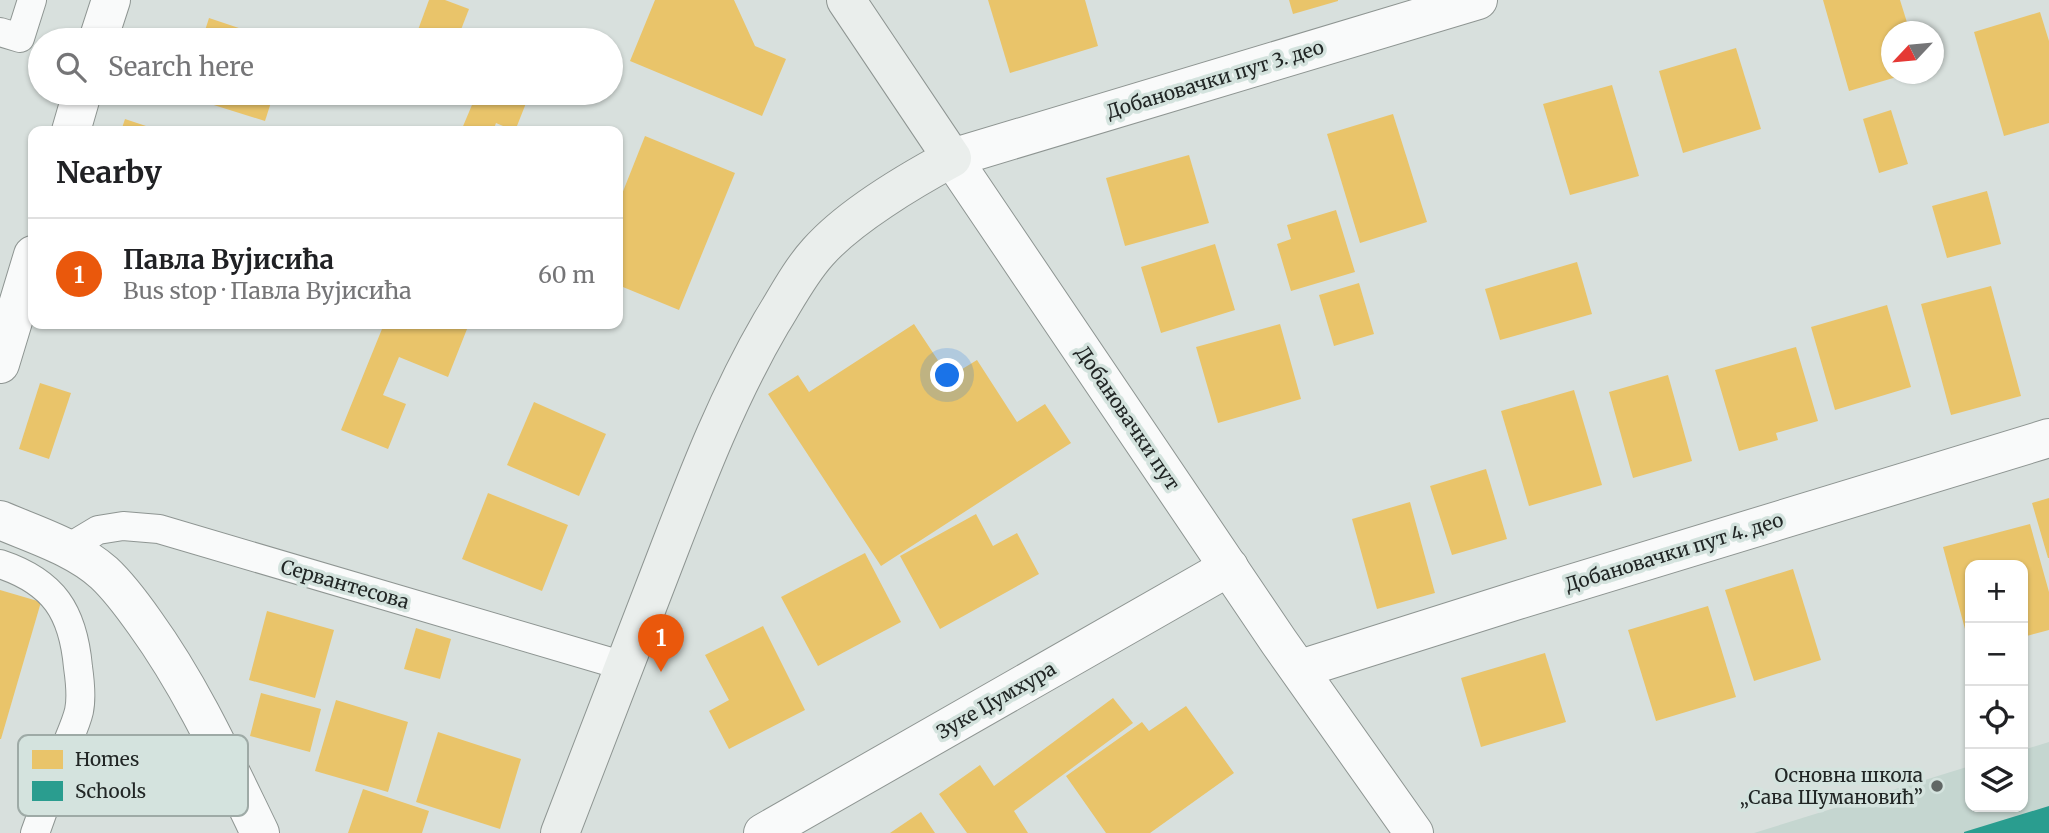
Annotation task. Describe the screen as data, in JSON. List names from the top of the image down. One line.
{"streets":{"street":["Добановачки пут 3. део","Добановачки пут","Добановачки пут 4. део","Зуке Џумхура"],"lane":["Сервантесова"]},"crossings":[["Добановачки пут 3. део","Добановачки пут"],["Добановачки пут","Добановачки пут 4. део"],["Добановачки пут","Зуке Џумхура"]],"places":["Основна школа „Сава Шумановић”"],"legend":["Homes","Schools"],"north":"bottom left","page":{"search":"Search here","heading":"Nearby","list":[{"mark":"1","name":"Павла Вујисића","note":"Bus stop · Павла Вујисића","value":"60 m"}],"map_buttons":["+","−"],"pins":"1"}}
